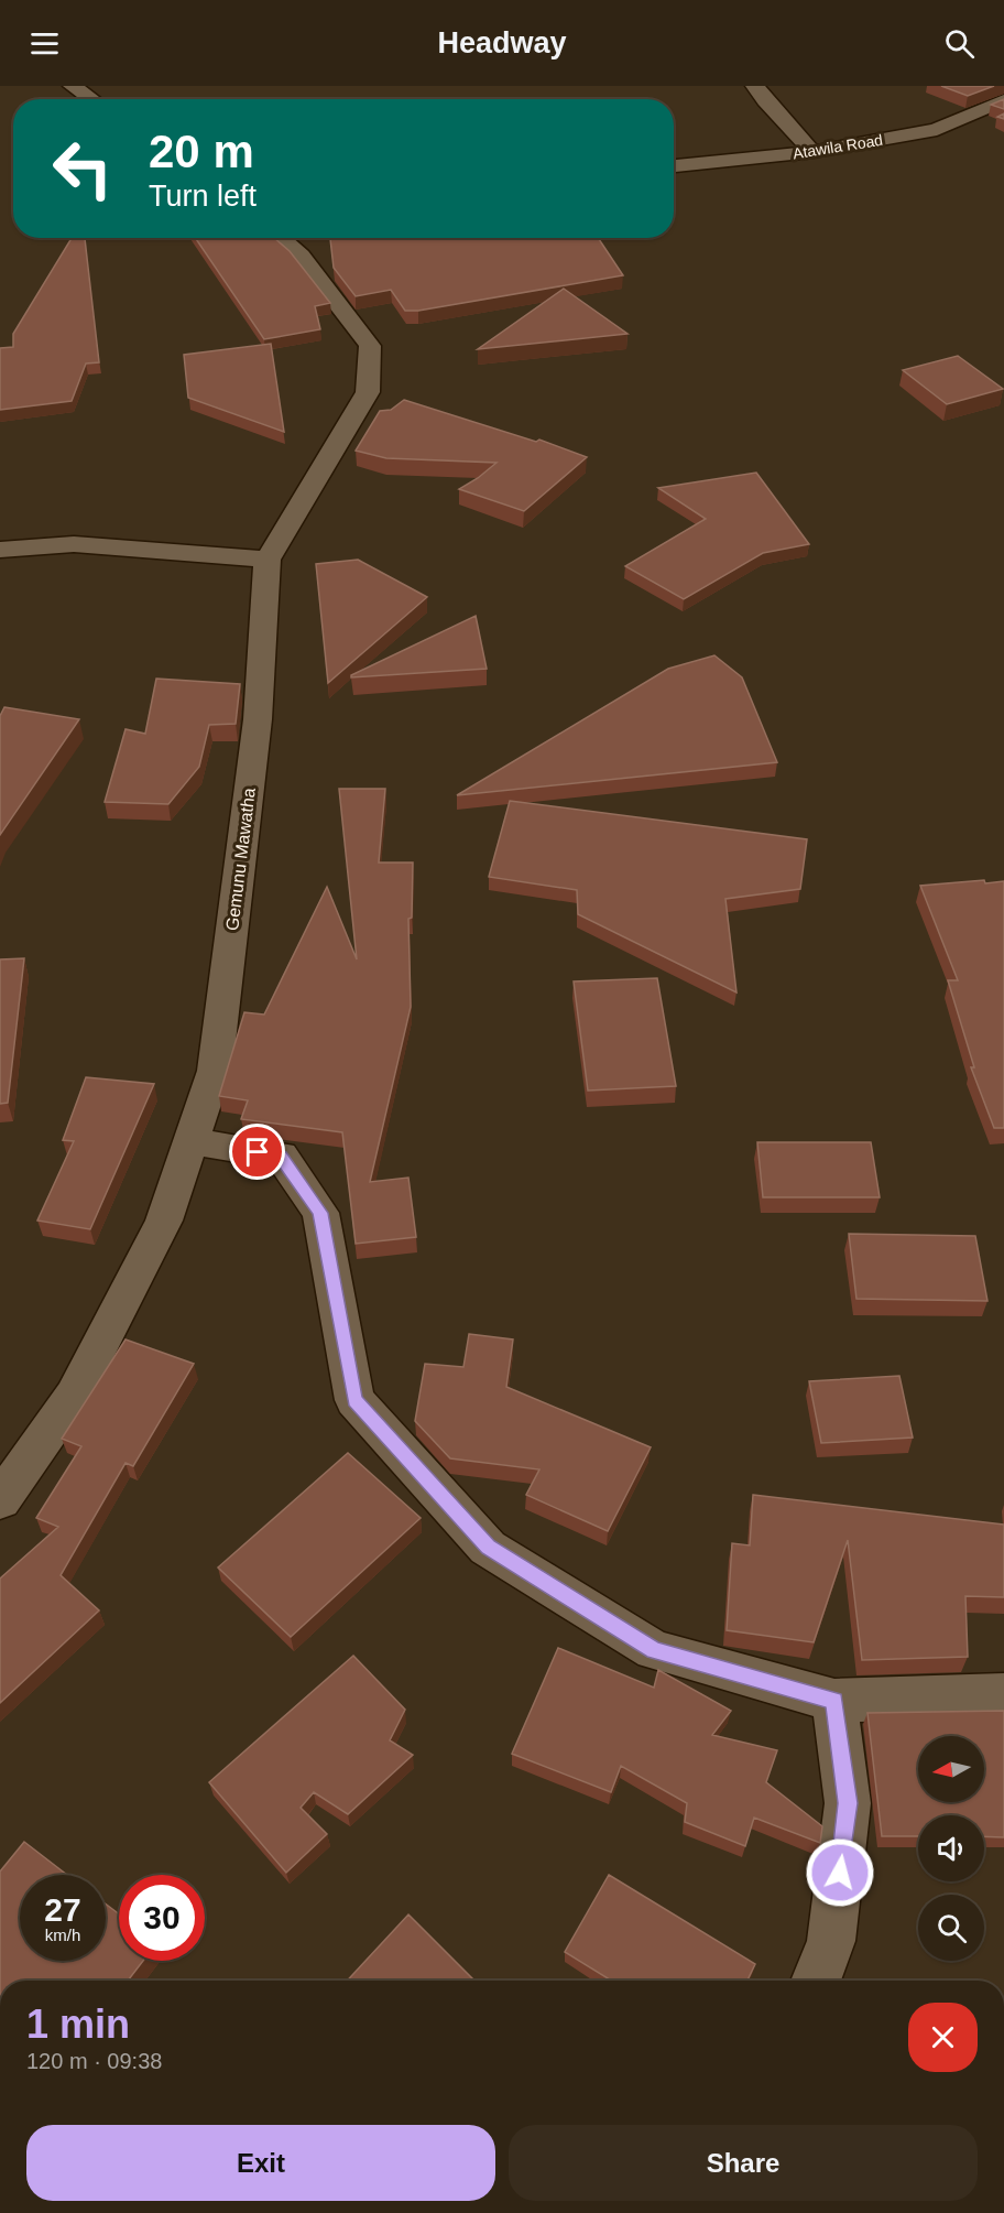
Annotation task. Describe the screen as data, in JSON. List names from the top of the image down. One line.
{"streets":{"street":["Atawila Road","Gemunu Mawatha"]},"north":"left","page":{"header":"Headway","turn":["20 m","Turn left"],"speed":"27 km/h","limit":"30","heading":["1 min","120 m · 09:38"],"buttons":["Exit","Share"]}}
